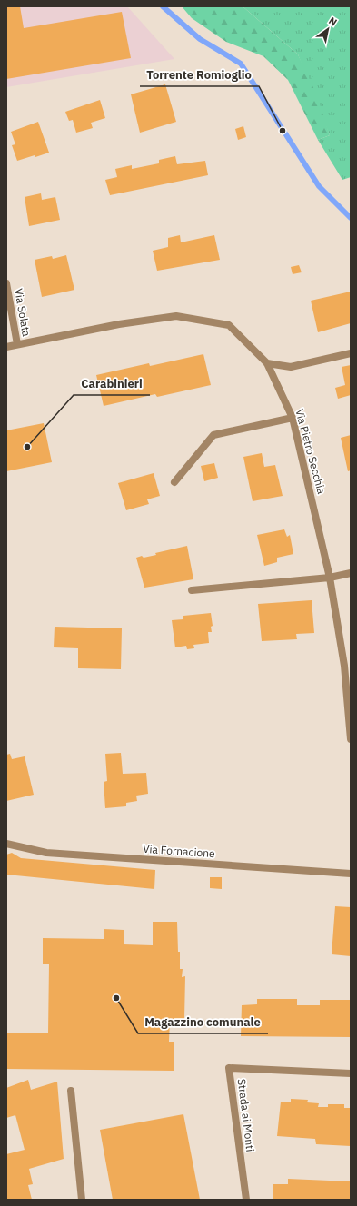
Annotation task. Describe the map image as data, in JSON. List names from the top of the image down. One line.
{"streets":{"street":["Via Solata","Via Pietro Secchia","Via Fornacione","Strada ai Monti"]},"crossings":[["Via Solata","Via Pietro Secchia"]],"places":["Torrente Romioglio","Carabinieri","Magazzino comunale"],"north":"top right"}
